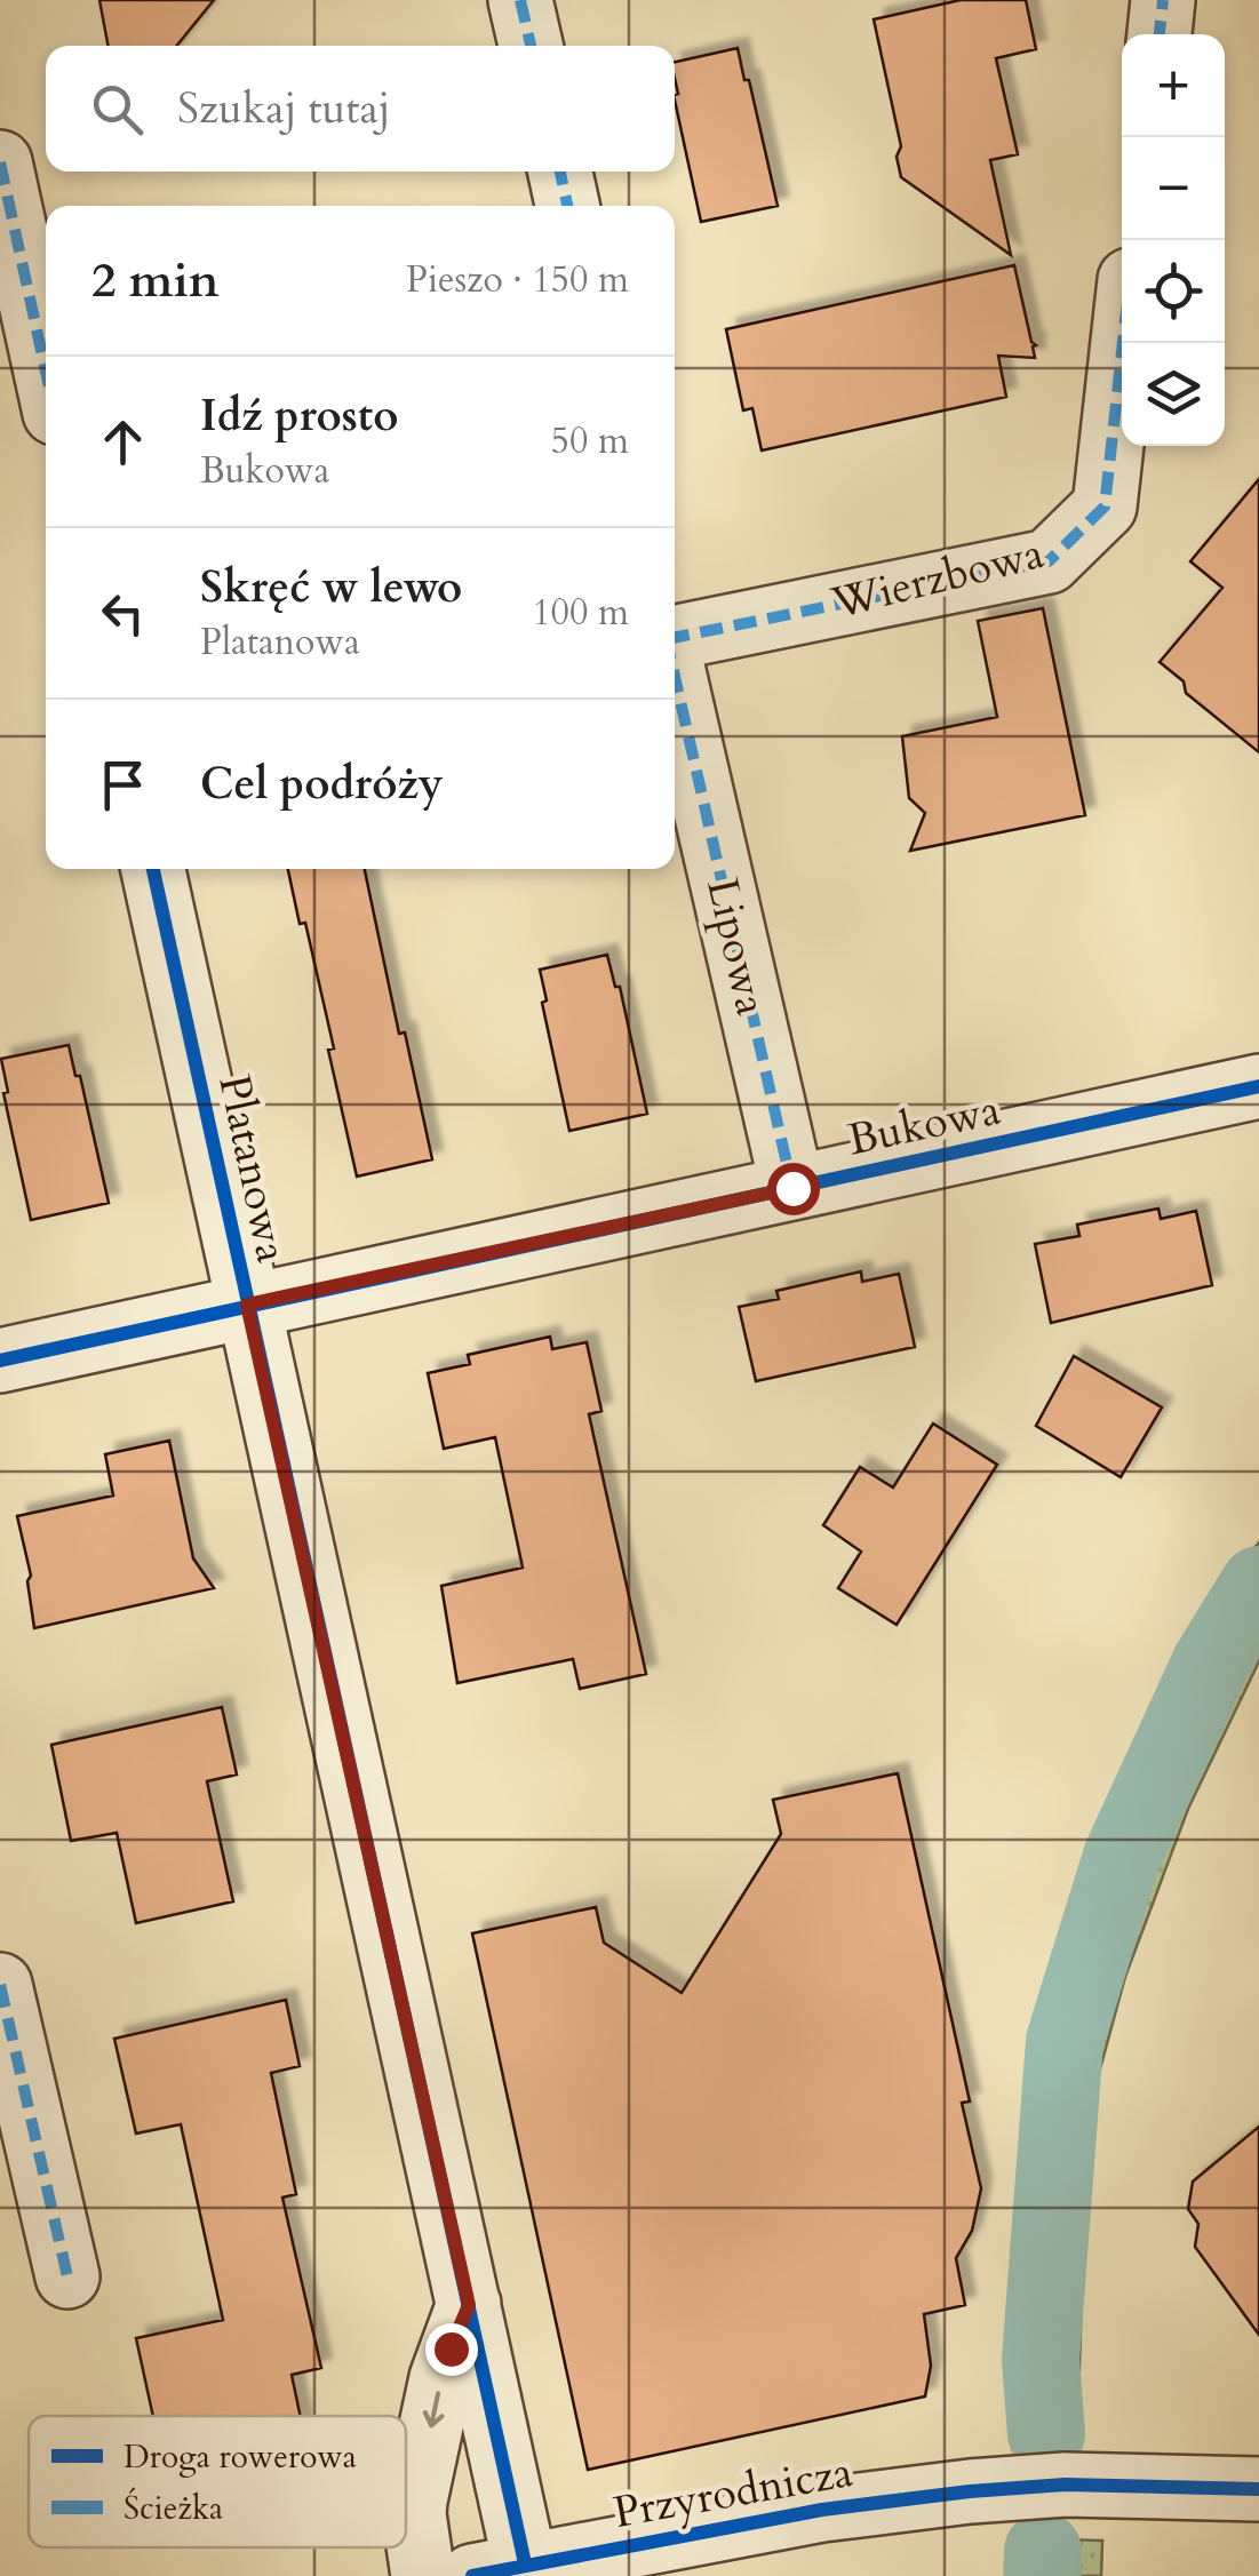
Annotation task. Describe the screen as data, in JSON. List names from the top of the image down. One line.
{"streets":{"street":["Wierzbowa","Lipowa","Bukowa","Platanowa","Przyrodnicza"]},"crossings":[["Lipowa","Bukowa"],["Bukowa","Platanowa"],["Platanowa","Przyrodnicza"]],"legend":["Droga rowerowa","Ścieżka"],"page":{"map_buttons":["+","−"],"search":"Szukaj tutaj","heading":["2 min","Pieszo · 150 m"],"list":[["Idź prosto","Bukowa","50 m"],["Skręć w lewo","Platanowa","100 m"],"Cel podróży"]}}
